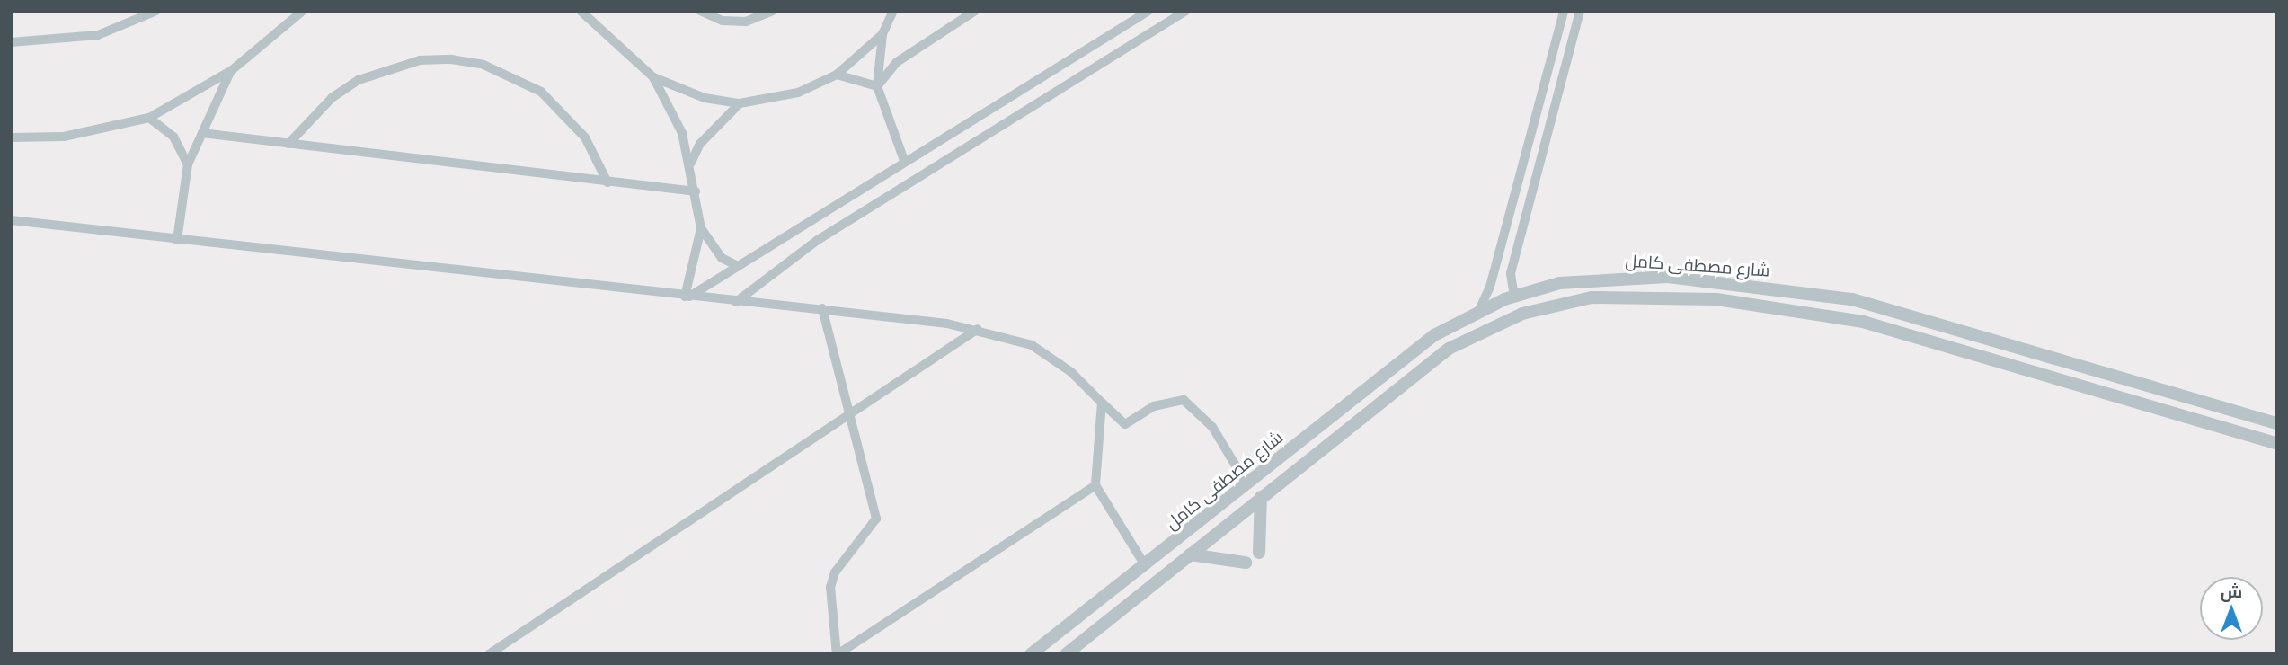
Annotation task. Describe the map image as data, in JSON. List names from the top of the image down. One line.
{"streets":{"street":["شارع مصطفى كامل"]},"north":"top"}
